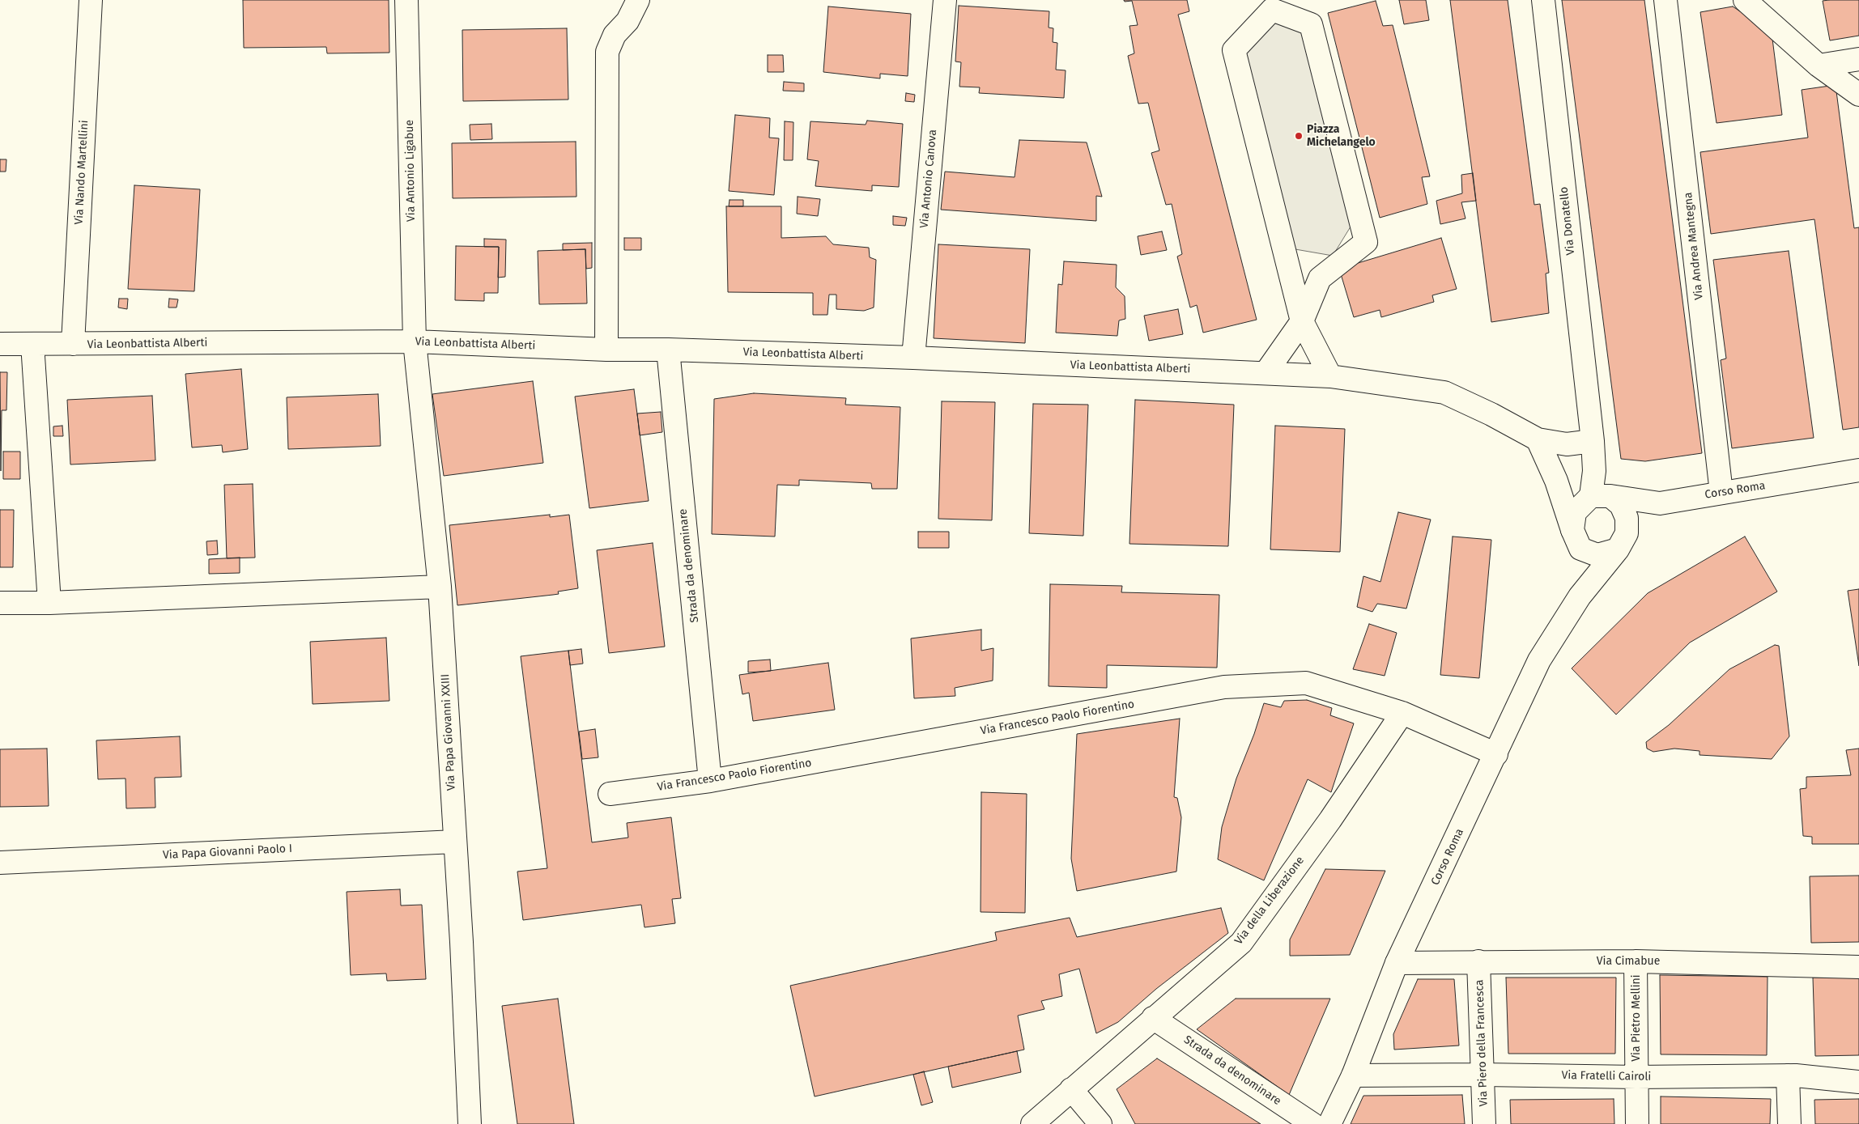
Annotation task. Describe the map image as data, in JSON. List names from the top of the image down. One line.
{"streets":{"street":["Via Antonio Ligabue","Via Nando Martellini","Via Antonio Canova","Via Donatello","Via Andrea Mantegna","Via Leonbattista Alberti","Corso Roma","Strada da denominare","Via Francesco Paolo Fiorentino","Via Papa Giovanni XXIII","Via Papa Giovanni Paolo I","Via della Liberazione","Via Cimabue","Via Pietro Mellini","Via Piero della Francesca","Via Fratelli Cairoli"]},"crossings":[["Via Antonio Ligabue","Via Leonbattista Alberti"],["Via Antonio Ligabue","Via Papa Giovanni XXIII"],["Via Nando Martellini","Via Leonbattista Alberti"],["Via Antonio Canova","Via Leonbattista Alberti"],["Via Donatello","Via Leonbattista Alberti"],["Via Andrea Mantegna","Corso Roma"],["Via Leonbattista Alberti","Strada da denominare"],["Via Leonbattista Alberti","Via Papa Giovanni XXIII"],["Corso Roma","Via Francesco Paolo Fiorentino"],["Corso Roma","Via Cimabue"],["Corso Roma","Via Fratelli Cairoli"],["Strada da denominare","Via Francesco Paolo Fiorentino"],["Strada da denominare","Via della Liberazione"],["Via Francesco Paolo Fiorentino","Via della Liberazione"],["Via Papa Giovanni XXIII","Via Papa Giovanni Paolo I"],["Via Cimabue","Via Pietro Mellini"],["Via Cimabue","Via Piero della Francesca"],["Via Pietro Mellini","Via Fratelli Cairoli"],["Via Piero della Francesca","Via Fratelli Cairoli"]],"places":["Piazza Michelangelo"]}
